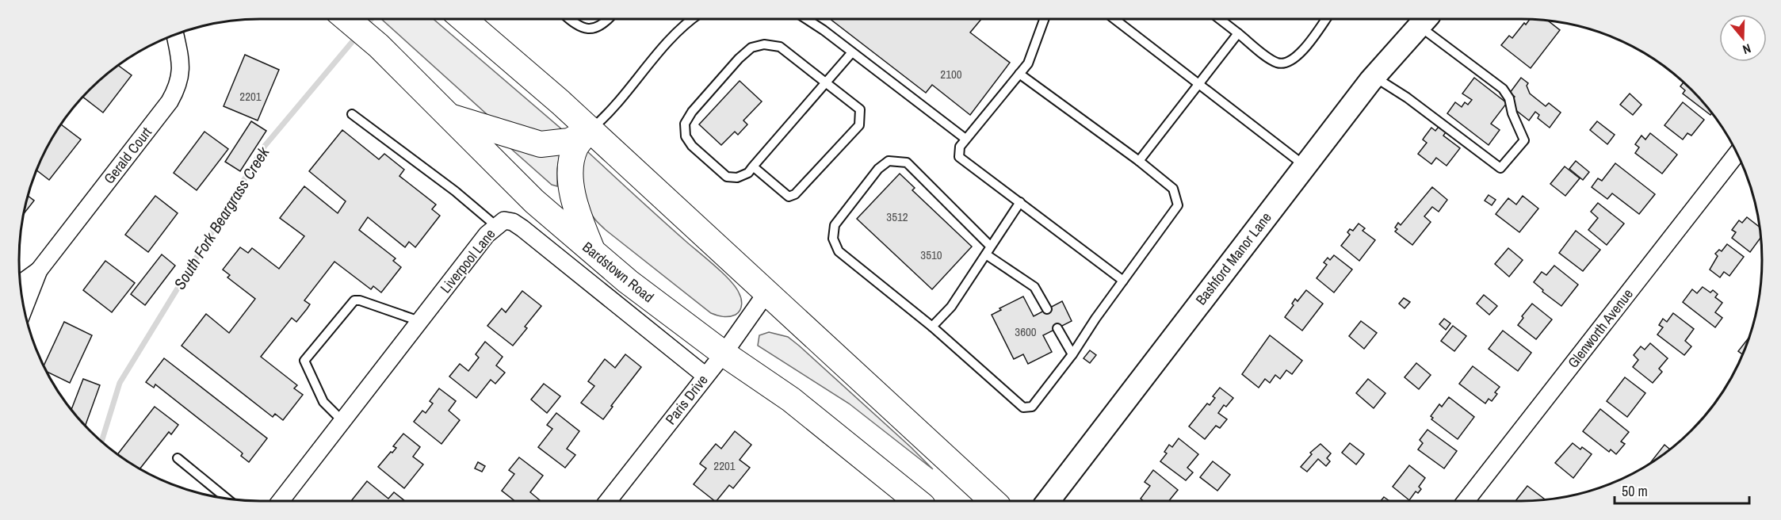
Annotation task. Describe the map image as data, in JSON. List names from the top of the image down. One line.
{"streets":{"main road":["Bardstown Road"],"street":["Gerald Court","Bashford Manor Lane","Liverpool Lane","Glenworth Avenue","Paris Drive"]},"crossings":[["Liverpool Lane","Paris Drive"],["Bardstown Road","Paris Drive"]],"water":["South Fork Beargrass Creek"],"house_numbers":["2100","2201","3512","3510","3600","2201"],"scale_bar":"50 m","north":"bottom"}
